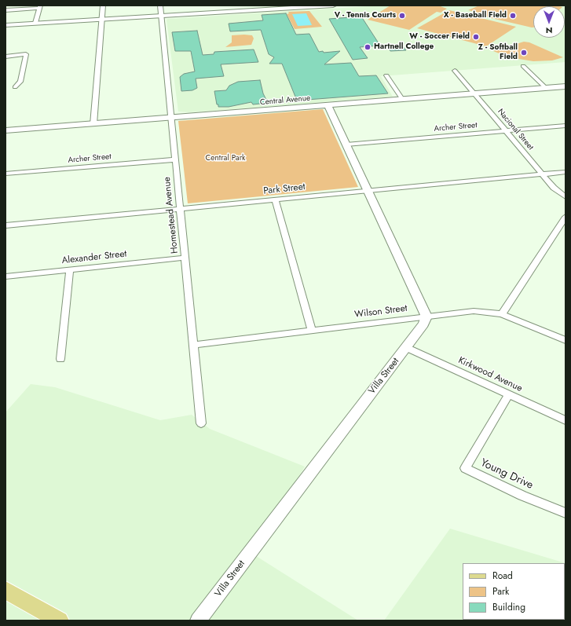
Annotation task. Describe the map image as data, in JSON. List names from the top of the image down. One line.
{"streets":{"street":["Central Avenue","Archer Street","Nacional Street","Park Street","Homestead Avenue","Alexander Street","Wilson Street","Kirkwood Avenue","Villa Street","Young Drive"]},"crossings":[["Central Avenue","Nacional Street"],["Central Avenue","Homestead Avenue"],["Archer Street","Nacional Street"],["Archer Street","Homestead Avenue"],["Nacional Street","Park Street"],["Park Street","Homestead Avenue"],["Homestead Avenue","Alexander Street"],["Homestead Avenue","Wilson Street"],["Wilson Street","Villa Street"],["Kirkwood Avenue","Villa Street"],["Kirkwood Avenue","Young Drive"]],"parks":["Central Park"],"places":["V - Tennis Courts","X - Baseball Field","W - Soccer Field","Hartnell College","Z - Softball Field"],"legend":["Road","Park","Building"],"north":"bottom"}
